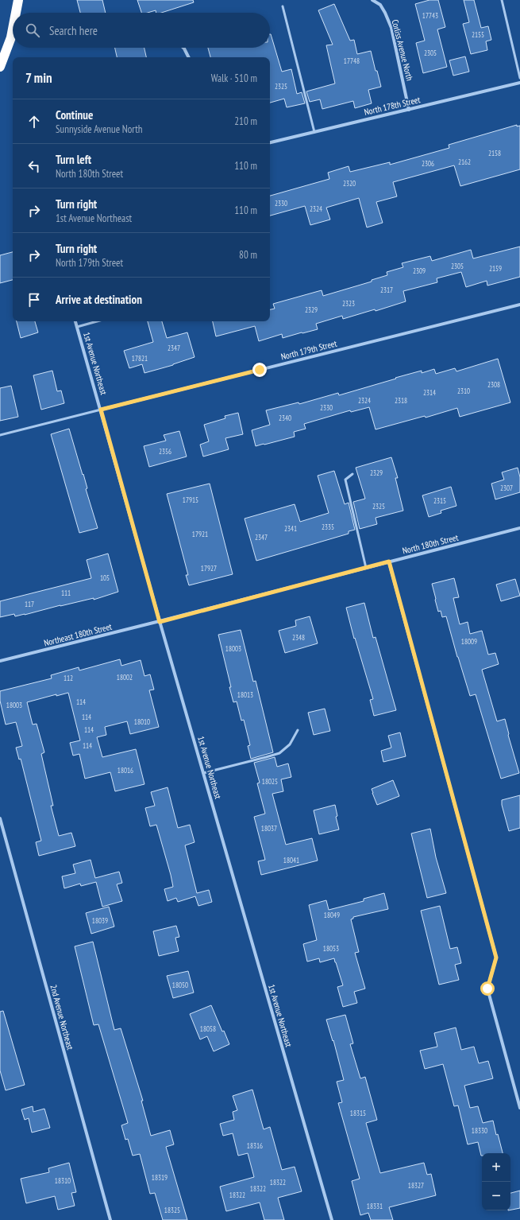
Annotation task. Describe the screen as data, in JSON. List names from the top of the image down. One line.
{"streets":{"street":["Corliss Avenue North","North 178th Street","North 179th Street","1st Avenue Northeast","North 180th Street","Northeast 180th Street","2nd Avenue Northeast"]},"crossings":[["Corliss Avenue North","North 178th Street"],["North 179th Street","1st Avenue Northeast"],["1st Avenue Northeast","North 180th Street"],["1st Avenue Northeast","Northeast 180th Street"],["North 180th Street","Northeast 180th Street"]],"house_numbers":["17743","2155","2305","17748","2325","2158","2162","2306","2320","2330","2324","2305","2159","2309","2317","2323","2329","2347","17821","2308","2310","2314","2324","2318","2330","2340","2356","2329","2307","17915","2315","2325","2335","2341","17921","2347","17927","105","111","117","2348","18009","18003","18002","112","18013","114","18003","114","18010","114","114","18016","18025","18037","18041","18049","18039","18053","18050","18058","18315","18330","18316","18319","18310","18322","18327","18322","18322","18331","18325"],"page":{"search":"Search here","heading":["7 min","Walk · 510 m"],"list":[["Continue","Sunnyside Avenue North","210 m"],["Turn left","North 180th Street","110 m"],["Turn right","1st Avenue Northeast","110 m"],["Turn right","North 179th Street","80 m"],"Arrive at destination"],"map_buttons":["+","−"]}}
